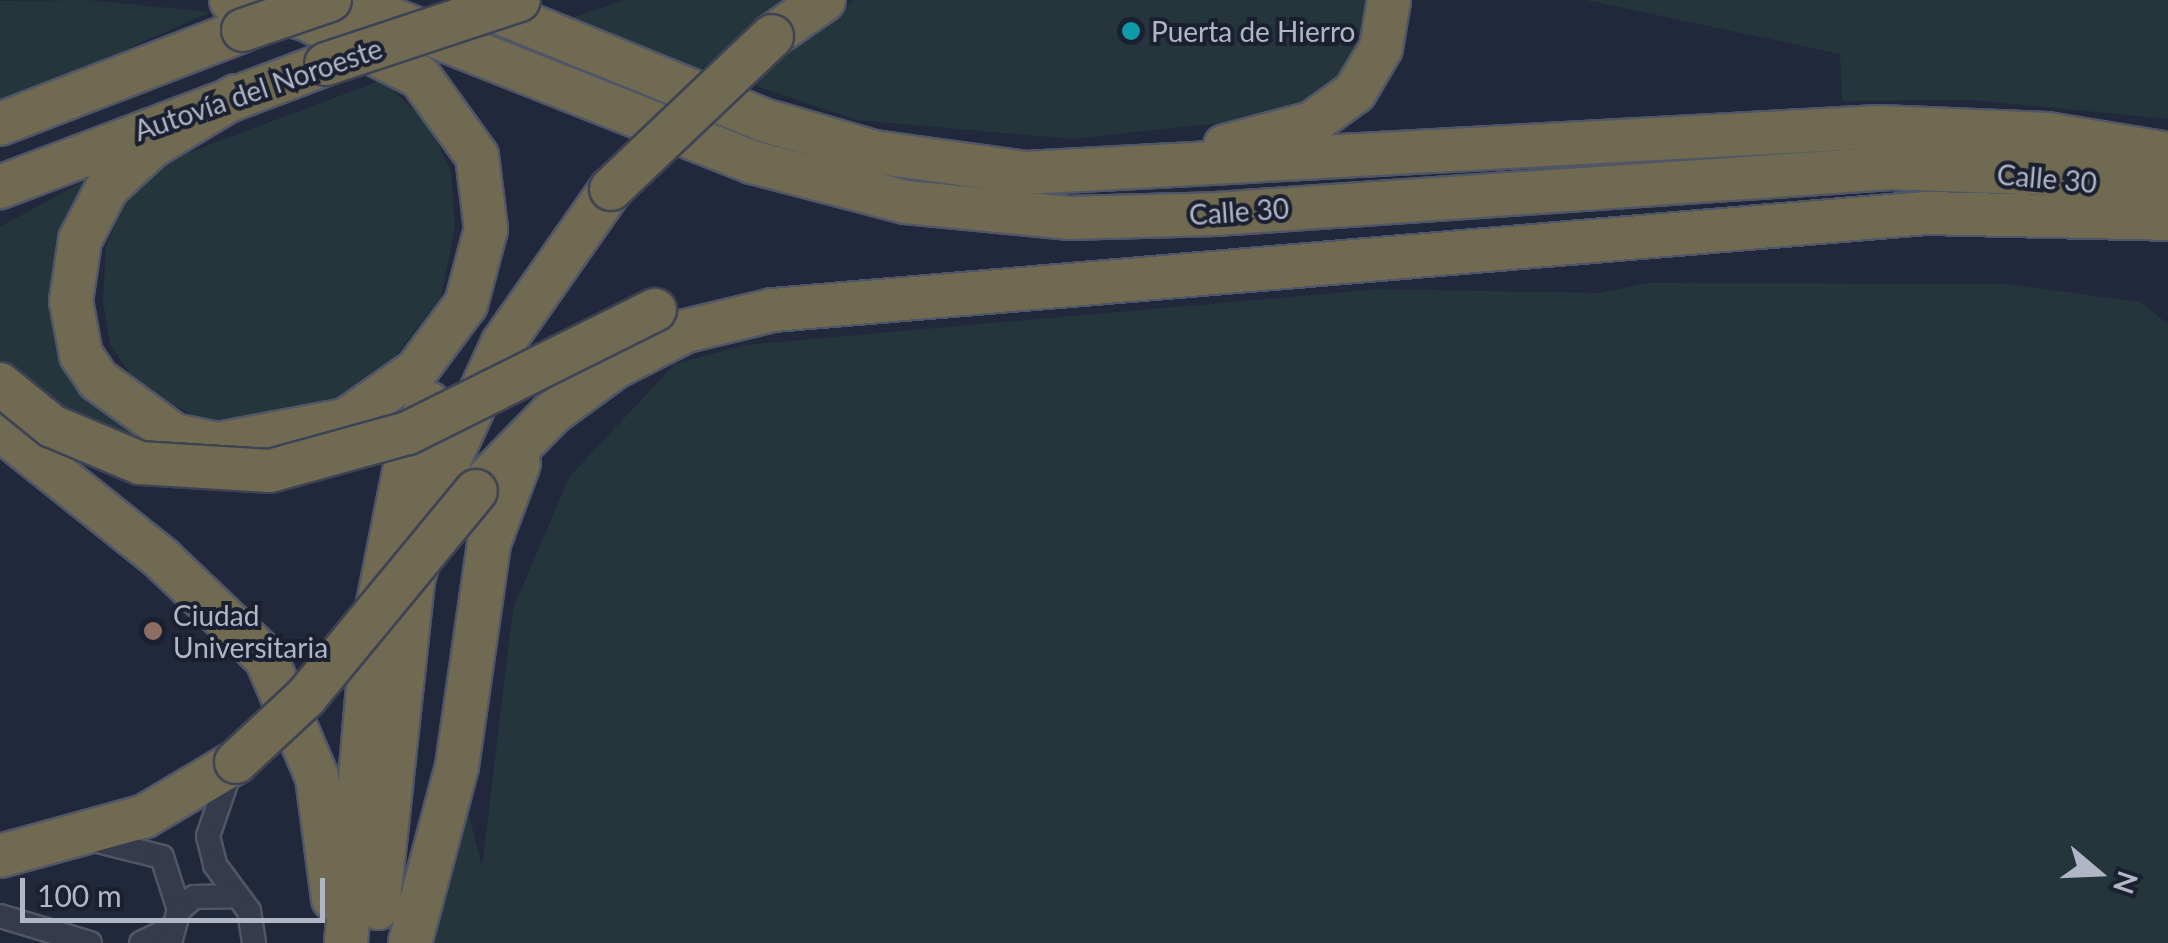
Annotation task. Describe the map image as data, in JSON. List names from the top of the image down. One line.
{"streets":{"highway":["Autovía del Noroeste","Calle 30"]},"places":["Puerta de Hierro","Ciudad Universitaria"],"scale_bar":"100 m","north":"right"}
